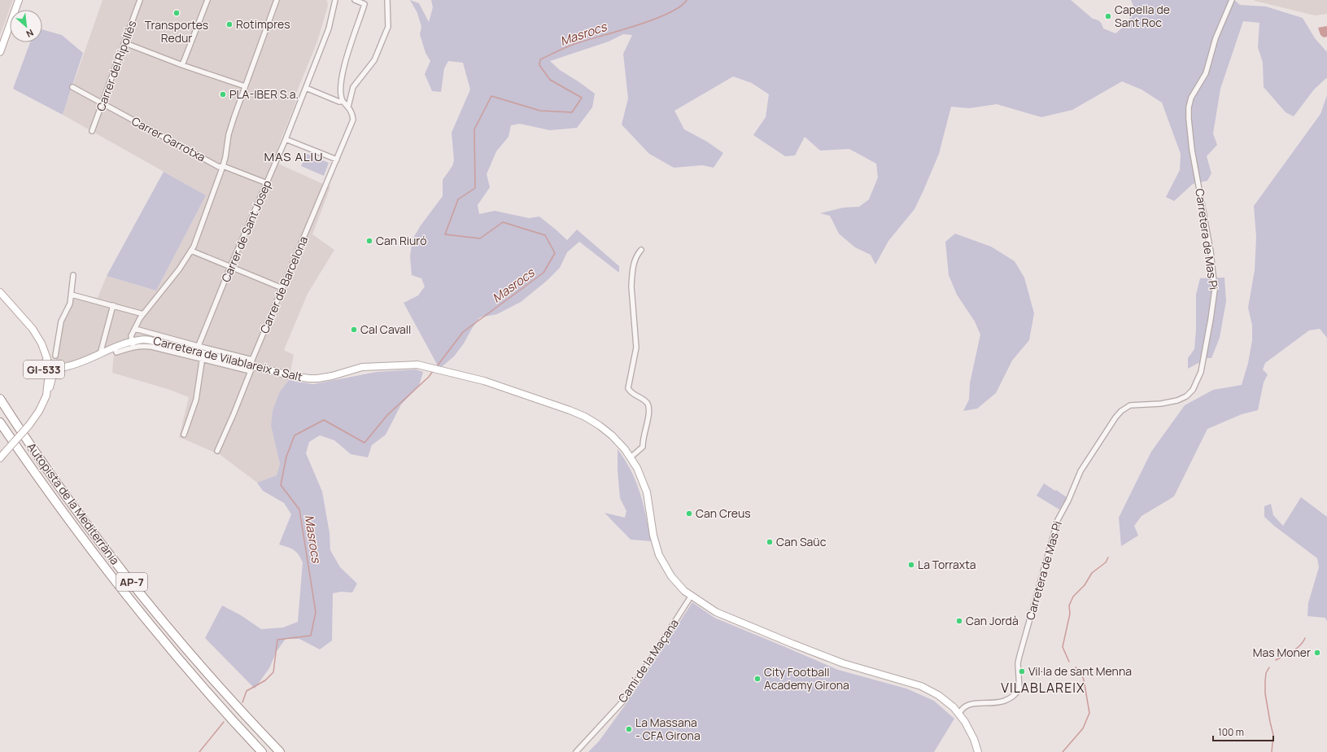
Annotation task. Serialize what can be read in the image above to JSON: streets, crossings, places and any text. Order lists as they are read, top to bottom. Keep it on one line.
{"streets":{"highway":["Autopista de la Mediterrània","AP-7"],"street":["Carrer del Ripollès","Carrer Garrotxa","Carrer de Sant Josep","Carretera de Mas Pi","Carrer de Barcelona","Carretera de Vilablareix a Salt","GI-533","Camí de la Maçana"]},"crossings":[["Carrer del Ripollès","Carrer Garrotxa"],["Carrer Garrotxa","Carrer de Sant Josep"],["Carrer de Sant Josep","Carretera de Vilablareix a Salt"],["Carretera de Mas Pi","Carretera de Vilablareix a Salt"],["Carrer de Barcelona","Carretera de Vilablareix a Salt"],["Carretera de Vilablareix a Salt","Camí de la Maçana"]],"districts":["MAS ALIU","VILABLAREIX"],"water":["Masrocs"],"places":["Transportes Redur","Capella de Sant Roc","Rotimpres","PLA-IBER S.a.","Can Riuró","Cal Cavall","Can Creus","Can Saüc","La Torraxta","Can Jordà","Mas Moner","Vil·la de sant Menna","City Football Academy Girona","La Massana - CFA Girona"],"scale_bar":"100 m","north":"bottom right"}
